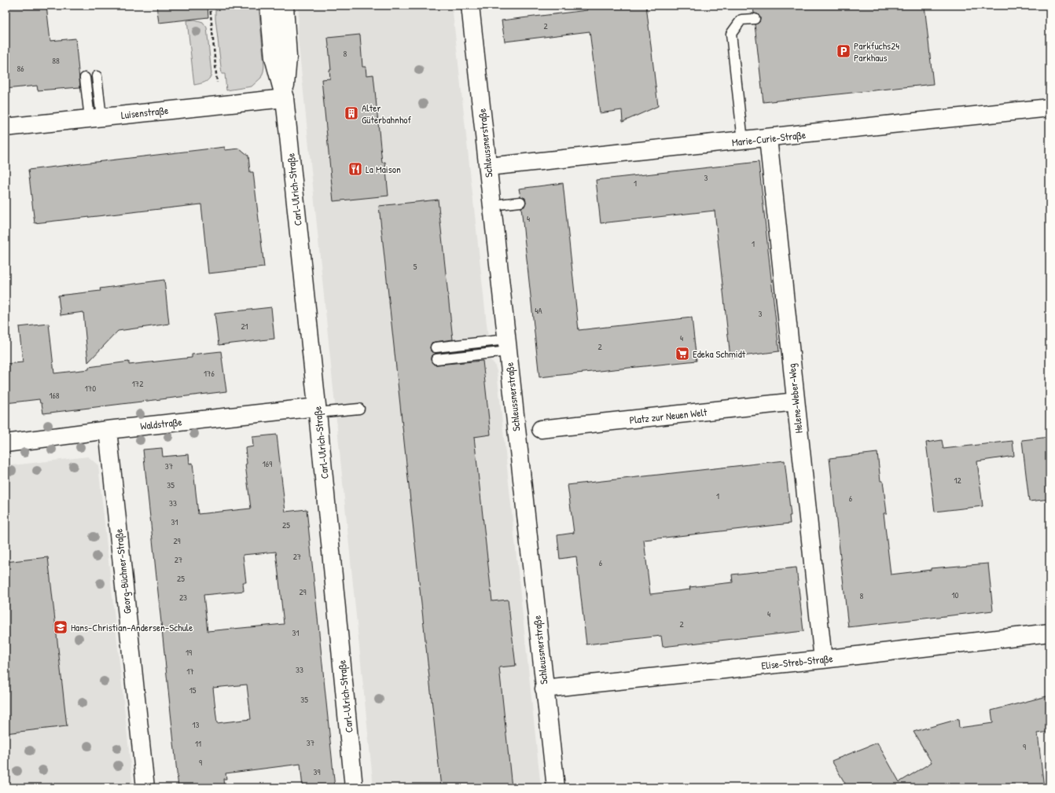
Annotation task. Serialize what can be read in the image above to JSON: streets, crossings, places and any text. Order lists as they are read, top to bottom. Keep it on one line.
{"streets":{"street":["Luisenstraße","Marie-Curie-Straße","Schleussnerstraße","Carl-Ulrich-Straße","Helene-Weber-Weg","Platz zur Neuen Welt","Waldstraße","Georg-Büchner-Straße","Elise-Streb-Straße"]},"crossings":[["Luisenstraße","Carl-Ulrich-Straße"],["Marie-Curie-Straße","Schleussnerstraße"],["Marie-Curie-Straße","Helene-Weber-Weg"],["Schleussnerstraße","Elise-Streb-Straße"],["Carl-Ulrich-Straße","Waldstraße"],["Helene-Weber-Weg","Platz zur Neuen Welt"],["Helene-Weber-Weg","Elise-Streb-Straße"],["Waldstraße","Georg-Büchner-Straße"]],"places":{"parking":["Parkfuchs24 Parkhaus"],"building":["Alter Güterbahnhof"],"restaurant":["La Maison"],"supermarket":["Edeka Schmidt"],"school or university":["Hans-Christian-Andersen-Schule"]},"house_numbers":["2","8","88","86","3","1","4","1","5","4A","3","21","4","2","176","172","170","168","169","37","12","35","1","6","33","31","25","29","27","27","6","25","29","10","8","23","4","2","31","19","33","17","15","35","13","37","11","9","9","39"]}
